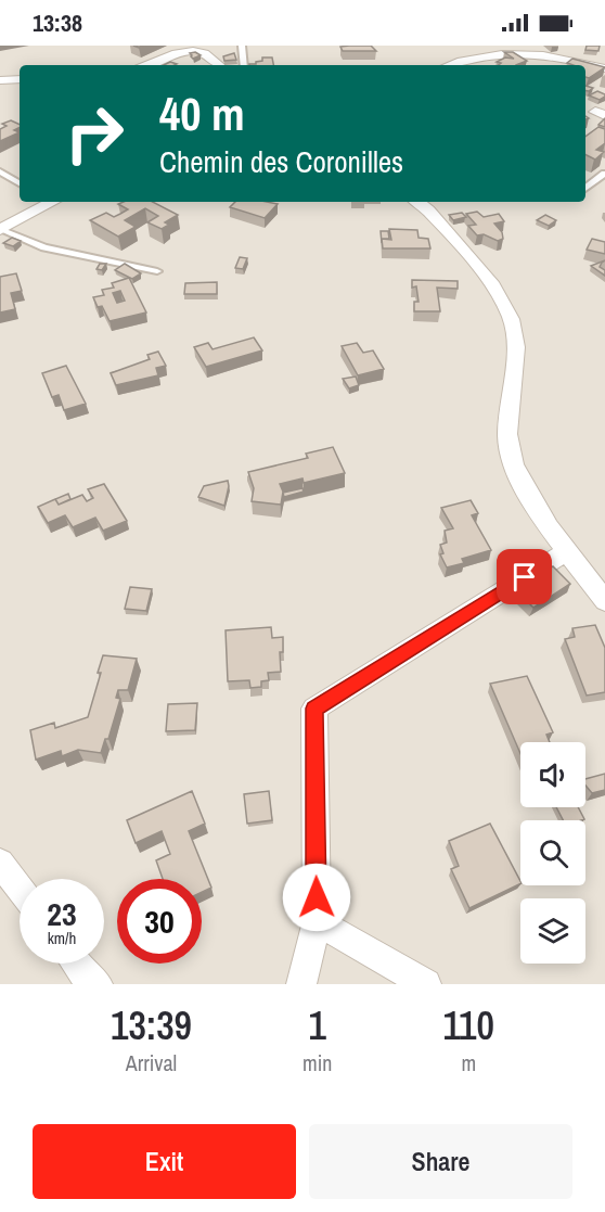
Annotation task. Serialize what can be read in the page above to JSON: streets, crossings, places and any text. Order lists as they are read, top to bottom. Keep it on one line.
{"page":{"status":"13:38","turn":["40 m","Chemin des Coronilles"],"speed":"23 km/h","limit":"30","eta":["13:39","Arrival","1","min","110","m"],"buttons":["Exit","Share"]}}
